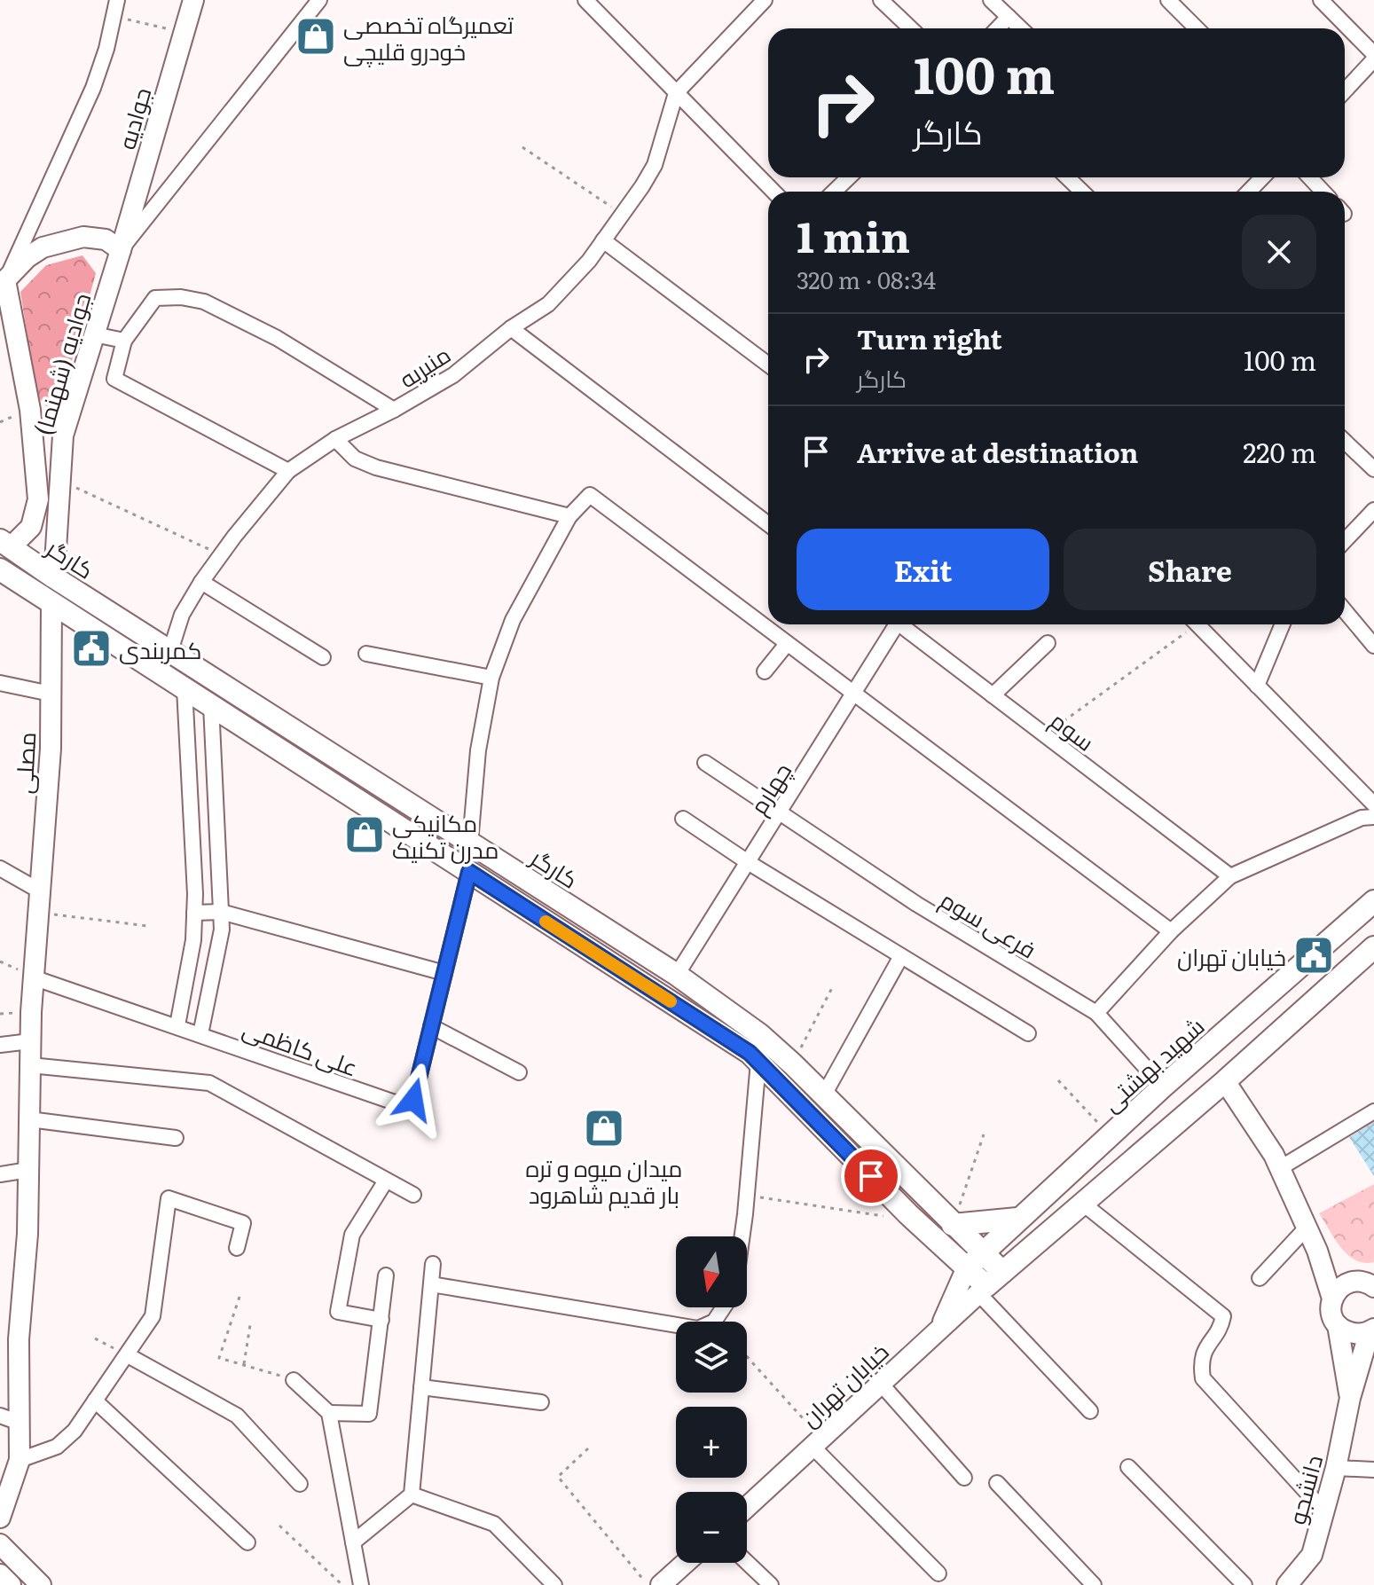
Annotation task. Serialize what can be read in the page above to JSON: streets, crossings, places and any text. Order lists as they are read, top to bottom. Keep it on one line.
{"streets":{"main road":["کارگر","شهید بهشتی"],"street":["جوادیه","جوادیه (شهنما)","منیریه","سوم","مصلی","چهارم","فرعی سوم","علی کاظمی","خیابان تهران","دانشجو"]},"crossings":[["جوادیه","جوادیه (شهنما)"],["جوادیه (شهنما)","کارگر"],["منیریه","کارگر"],["کارگر","مصلی"],["کارگر","چهارم"],["کارگر","علی کاظمی"],["کارگر","شهید بهشتی"],["کارگر","خیابان تهران"],["مصلی","علی کاظمی"],["چهارم","فرعی سوم"],["فرعی سوم","شهید بهشتی"]],"places":{"shop":["تعمیرگاه تخصصی خودرو قلیچی","مکانیکی مدرن تکنیک","میدان میوه و تره بار قدیم شاهرود"],"public building":["کمربندی","خیابان تهران"]},"north":"bottom","page":{"turn":["100 m","کارگر"],"heading":["1 min","320 m · 08:34"],"list":[{"name":"Turn right","note":"کارگر","value":"100 m"},{"name":"Arrive at destination","value":"220 m"}],"buttons":["Exit","Share"],"map_buttons":["+","−"]}}
